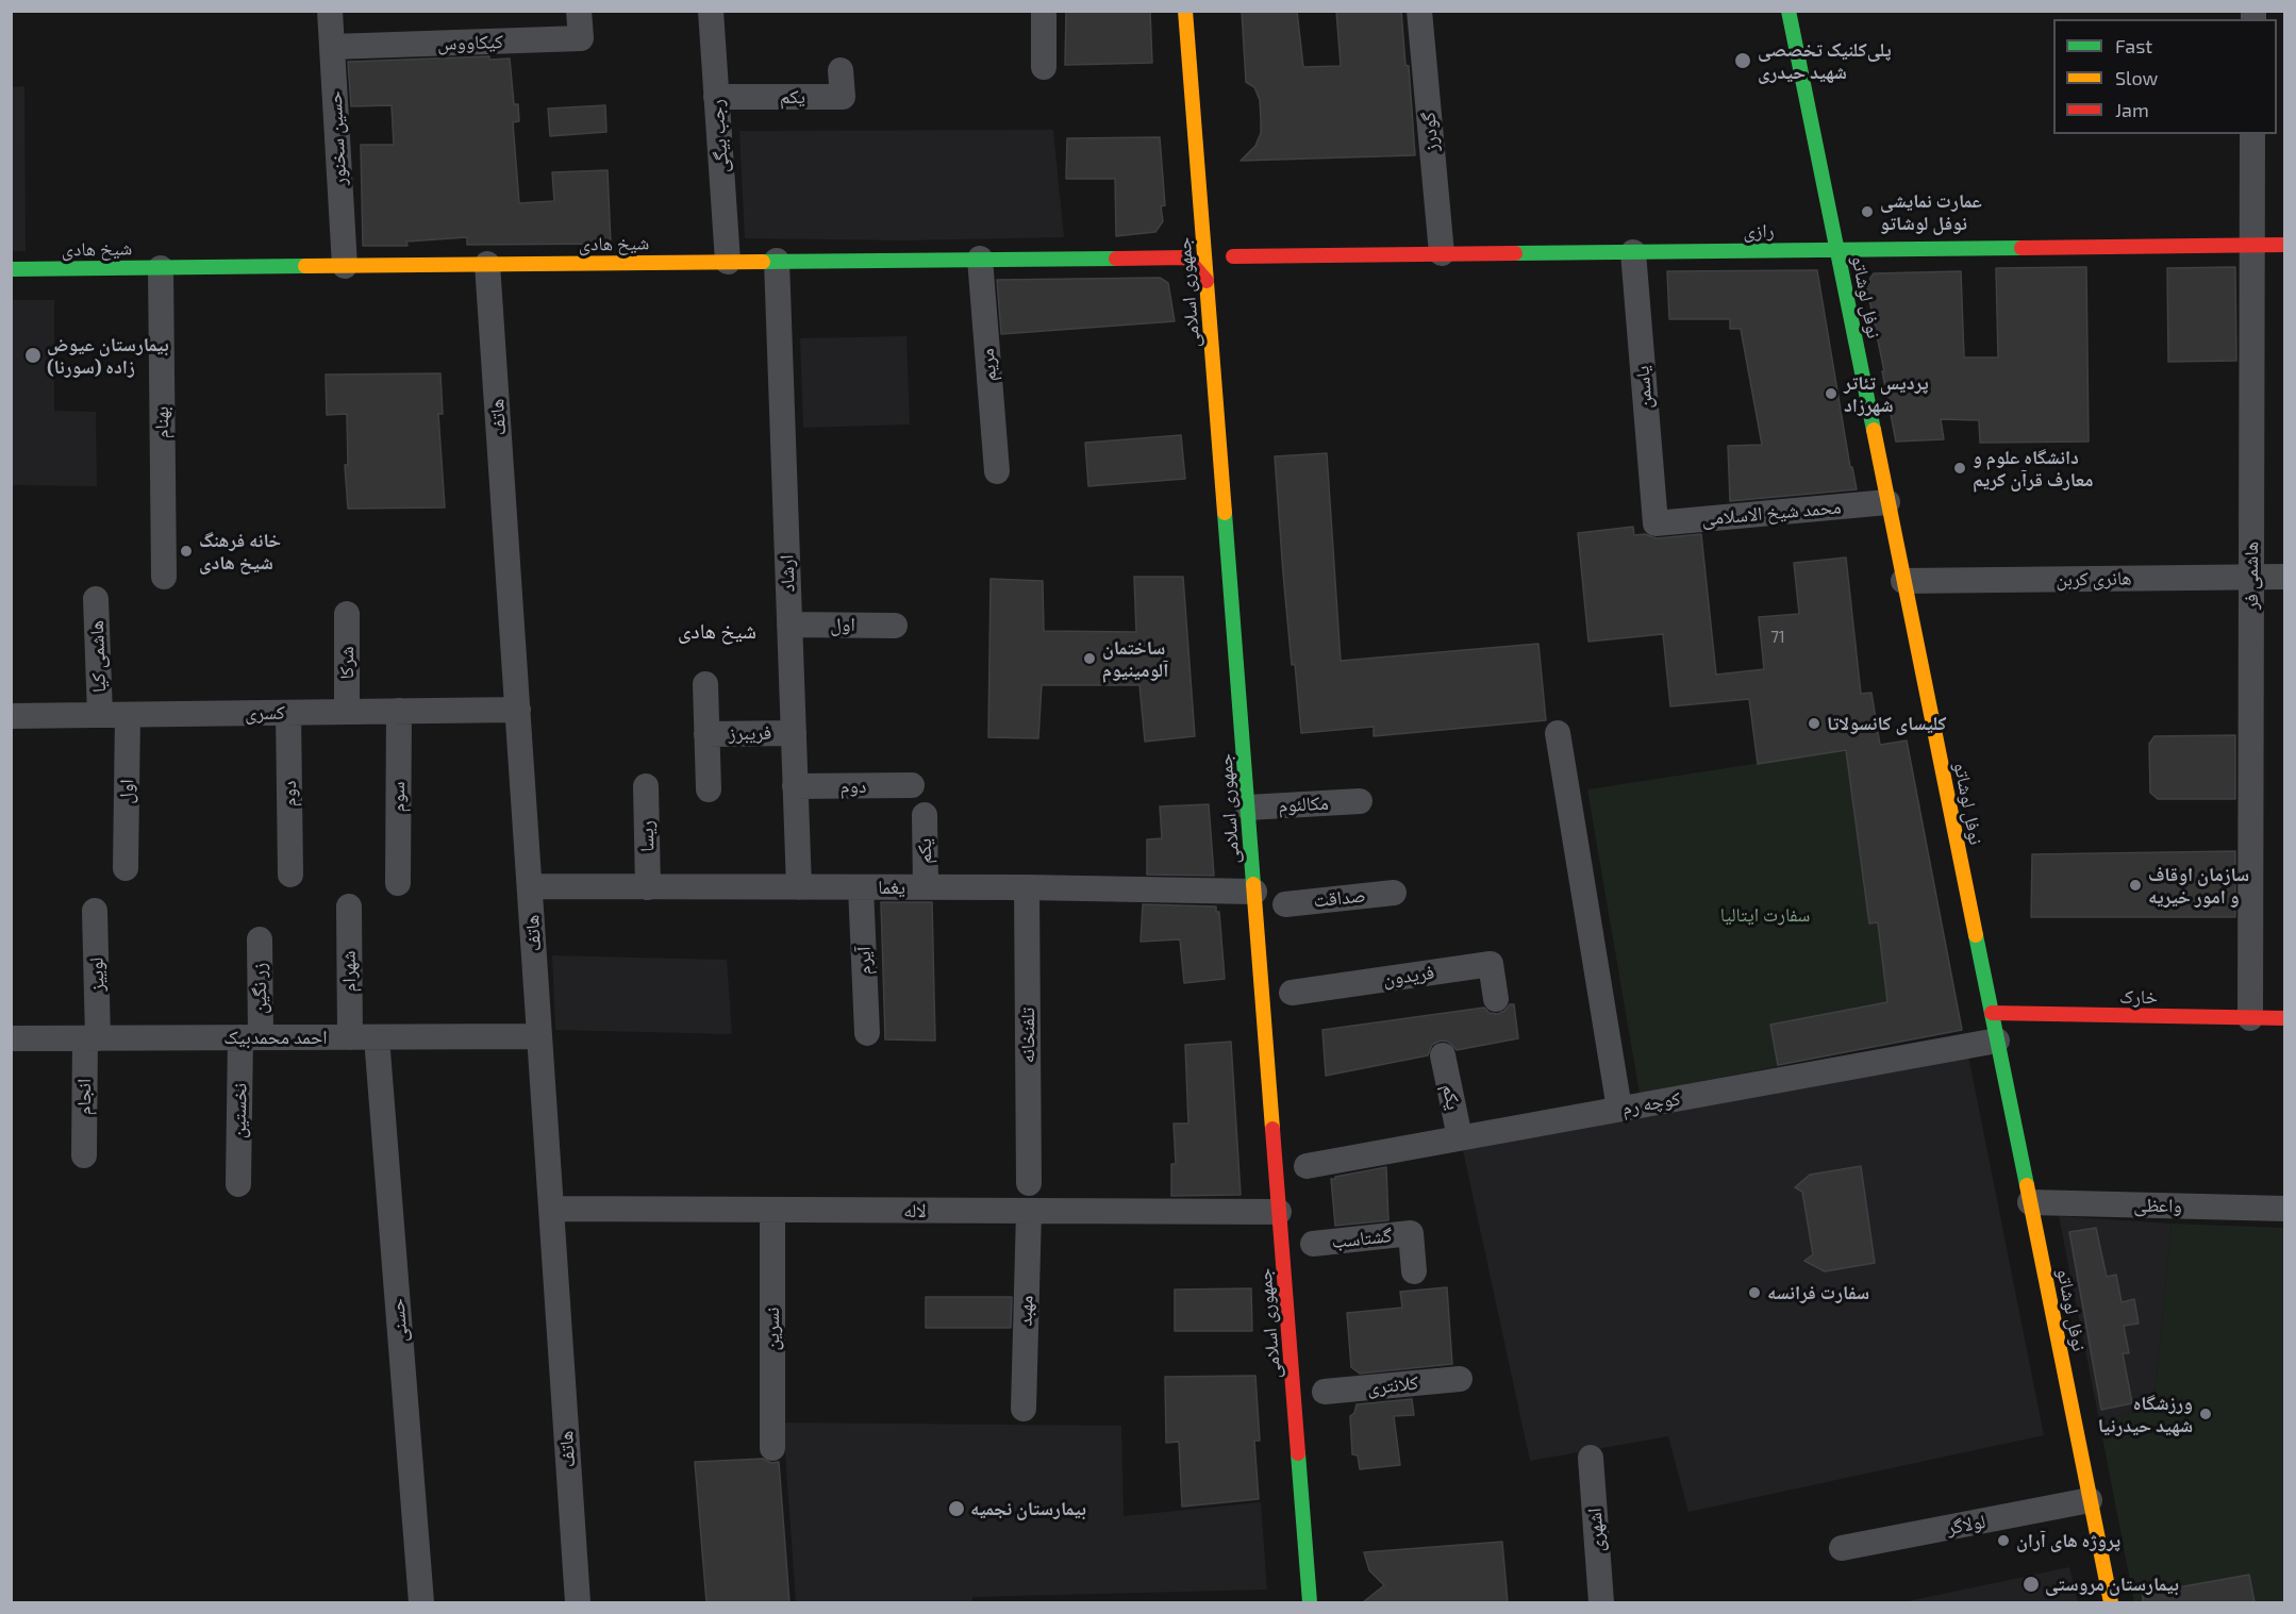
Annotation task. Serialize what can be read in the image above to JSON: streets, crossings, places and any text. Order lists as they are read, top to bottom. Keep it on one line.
{"streets":{"main road":["رازی","شیخ هادی","جمهوری اسلامی","نوفل لوشاتو","خارک"],"street":["کیکاووس","یکم","گودرز","رجب بیگی","حسین سخنور","مریم","یاسمن","هاتف","بهنام","محمد شیخ الاسلامی","ارشاد","هاشمی فر","هانری کربن","اول","هاشمی کیا","شرکا","کسری","فریبرز","دوم","سوم","مکالئوم","ریسا","یغما","صداقت","آیرم","شهرام","لوییز","فریدون","زر نگین","تلفنخانه","احمد محمدبیک","انجام","کوچه رم","نخستین","واعظی","لاله","گشتاسب","مهبد","حسنی","نسرین","کلانتری","لولاگر","اشهری"]},"crossings":[["کیکاووس","حسین سخنور"],["یکم","رجب بیگی"],["یکم","یغما"],["یکم","کوچه رم"],["گودرز","رازی"],["رجب بیگی","شیخ هادی"],["حسین سخنور","شیخ هادی"],["رازی","جمهوری اسلامی"],["رازی","نوفل لوشاتو"],["رازی","یاسمن"],["رازی","هاشمی فر"],["شیخ هادی","جمهوری اسلامی"],["شیخ هادی","مریم"],["شیخ هادی","هاتف"],["شیخ هادی","بهنام"],["شیخ هادی","ارشاد"],["جمهوری اسلامی","مکالئوم"],["جمهوری اسلامی","یغما"],["جمهوری اسلامی","صداقت"],["جمهوری اسلامی","کوچه رم"],["جمهوری اسلامی","لاله"],["جمهوری اسلامی","گشتاسب"],["جمهوری اسلامی","کلانتری"],["نوفل لوشاتو","محمد شیخ الاسلامی"],["نوفل لوشاتو","هانری کربن"],["نوفل لوشاتو","خارک"],["نوفل لوشاتو","کوچه رم"],["نوفل لوشاتو","واعظی"],["نوفل لوشاتو","لولاگر"],["یاسمن","محمد شیخ الاسلامی"],["هاتف","کسری"],["هاتف","یغما"],["هاتف","احمد محمدبیک"],["هاتف","لاله"],["ارشاد","اول"],["ارشاد","فریبرز"],["ارشاد","دوم"],["ارشاد","یغما"],["هاشمی فر","هانری کربن"],["هاشمی فر","خارک"],["اول","کسری"],["هاشمی کیا","کسری"],["شرکا","کسری"],["کسری","دوم"],["کسری","سوم"],["ریسا","یغما"],["یغما","صداقت"],["یغما","آیرم"],["یغما","تلفنخانه"],["شهرام","احمد محمدبیک"],["لوییز","احمد محمدبیک"],["لوییز","انجام"],["زر نگین","احمد محمدبیک"],["زر نگین","نخستین"],["احمد محمدبیک","انجام"],["احمد محمدبیک","نخستین"],["احمد محمدبیک","حسنی"],["لاله","مهبد"],["لاله","نسرین"]],"districts":["شیخ هادی"],"parks":["سفارت ایتالیا"],"places":["پلی‌کلنیک تخصصی شهید حیدری","عمارت نمایشی نوفل لوشاتو","بیمارستان عیوض زاده (سورنا)","پردیس تئاتر شهرزاد","دانشگاه علوم و معارف قرآن کریم","خانه فرهنگ شیخ هادی","ساختمان آلومینیوم","کلیسای کانسولاتا","سازمان اوقاف و امور خيريه","سفارت فرانسه","ورزشگاه شهید حیدرنیا","بیمارستان نجمیه","پروژه های آران","بیمارستان مروستی"],"house_numbers":["71"],"legend":["Fast","Slow","Jam"]}
